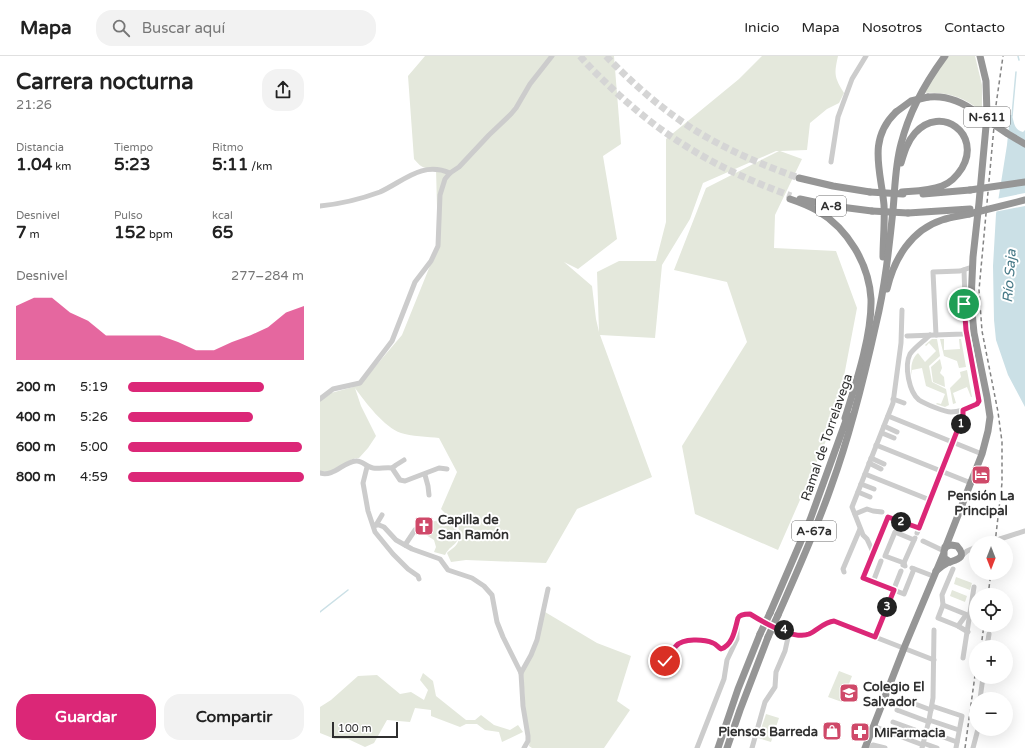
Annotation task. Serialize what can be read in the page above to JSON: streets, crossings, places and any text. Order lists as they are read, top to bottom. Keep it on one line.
{"streets":{"highway":["N-611","A-8","Ramal de Torrelavega","A-67a"]},"crossings":[["A-8","Ramal de Torrelavega"]],"water":["Río Saja"],"places":{"hotel":["Pensión La Principal"],"church":["Capilla de San Ramón"],"school or university":["Colegio El Salvador"],"shop":["Piensos Barreda"],"pharmacy":["MiFarmacia"]},"scale_bar":"100 m","north":"bottom","page":{"header":"Mapa","search":"Buscar aquí","nav":["Inicio","Mapa","Nosotros","Contacto"],"heading":["Carrera nocturna","21:26"],"stats":[["Distancia","1.04 km"],["Tiempo","5:23"],["Ritmo","5:11 /km"],["Desnivel","7 m"],["Pulso","152 bpm"],["kcal","65"]],"chart":["Desnivel","277–284 m"],"list":[{"name":"200 m","note":"5:19"},{"name":"400 m","note":"5:26"},{"name":"600 m","note":"5:00"},{"name":"800 m","note":"4:59"}],"pins":["1","2","3","4"],"map_buttons":["+","−"],"buttons":["Guardar","Compartir"],"scale":"100 m"}}
